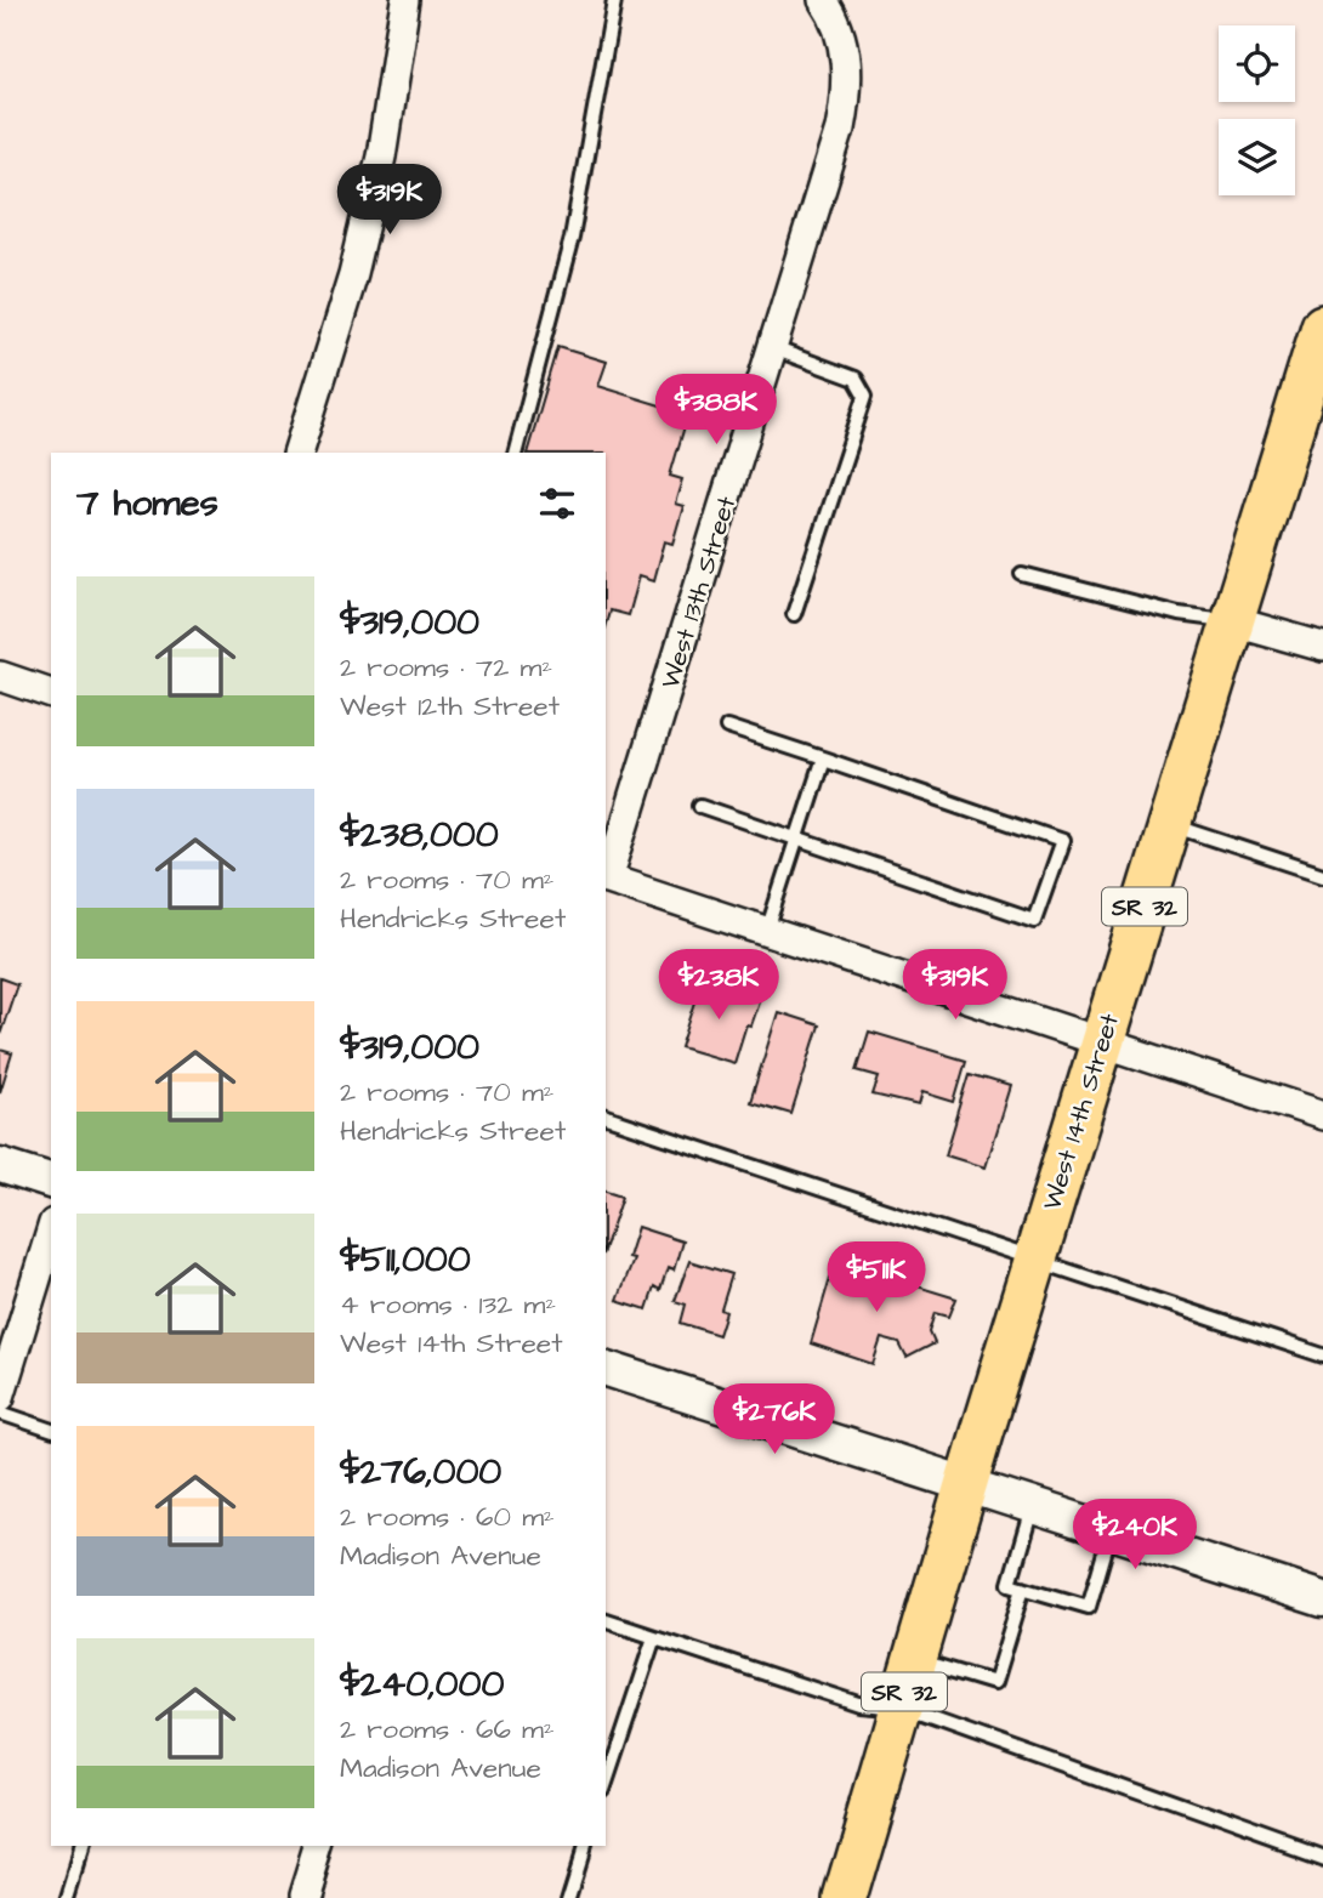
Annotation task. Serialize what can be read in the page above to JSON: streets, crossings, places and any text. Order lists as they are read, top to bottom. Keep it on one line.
{"streets":{"main road":["SR 32","West 14th Street"],"street":["West 13th Street"]},"page":{"price":["$319K","$388K","$238K","$319K","$511K","$276K","$240K"],"heading":"7 homes","list":[{"name":"$319,000","note":"2 rooms · 72 m² · West 12th Street"},{"name":"$238,000","note":"2 rooms · 70 m² · Hendricks Street"},{"name":"$319,000","note":"2 rooms · 70 m² · Hendricks Street"},{"name":"$511,000","note":"4 rooms · 132 m² · West 14th Street"},{"name":"$276,000","note":"2 rooms · 60 m² · Madison Avenue"},{"name":"$240,000","note":"2 rooms · 66 m² · Madison Avenue"}]}}
